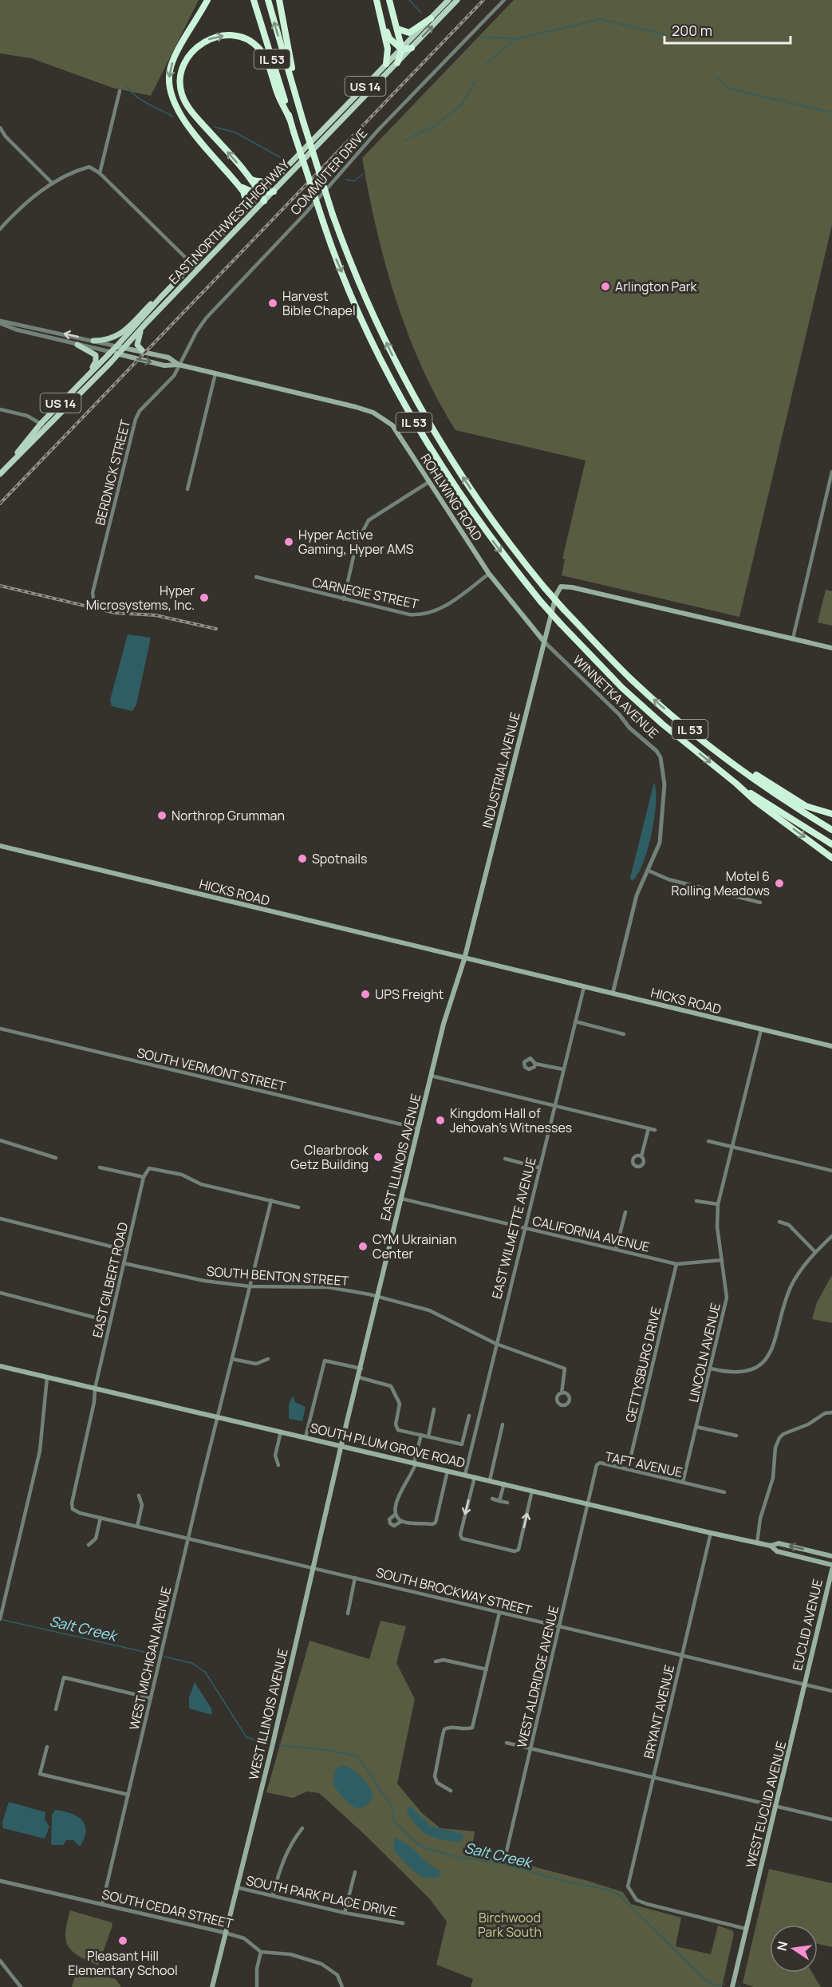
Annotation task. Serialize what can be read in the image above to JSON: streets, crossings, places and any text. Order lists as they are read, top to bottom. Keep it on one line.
{"streets":{"highway":["IL 53"],"main road":["US 14","EAST NORTHWEST HIGHWAY","ROHLWING ROAD","INDUSTRIAL AVENUE","HICKS ROAD","EAST ILLINOIS AVENUE","SOUTH PLUM GROVE ROAD","EUCLID AVENUE","WEST ILLINOIS AVENUE","WEST EUCLID AVENUE"],"street":["COMMUTER DRIVE","BERDNICK STREET","CARNEGIE STREET","WINNETKA AVENUE","SOUTH VERMONT STREET","EAST WILMETTE AVENUE","CALIFORNIA AVENUE","SOUTH BENTON STREET","EAST GILBERT ROAD","LINCOLN AVENUE","GETTYSBURG DRIVE","TAFT AVENUE","SOUTH BROCKWAY STREET","WEST MICHIGAN AVENUE","WEST ALDRIDGE AVENUE","BRYANT AVENUE","SOUTH PARK PLACE DRIVE","SOUTH CEDAR STREET"]},"crossings":[["COMMUTER DRIVE","BERDNICK STREET"],["COMMUTER DRIVE","ROHLWING ROAD"],["EAST NORTHWEST HIGHWAY","ROHLWING ROAD"],["BERDNICK STREET","ROHLWING ROAD"],["ROHLWING ROAD","CARNEGIE STREET"],["ROHLWING ROAD","WINNETKA AVENUE"],["ROHLWING ROAD","INDUSTRIAL AVENUE"],["WINNETKA AVENUE","INDUSTRIAL AVENUE"],["WINNETKA AVENUE","HICKS ROAD"],["INDUSTRIAL AVENUE","HICKS ROAD"],["INDUSTRIAL AVENUE","EAST ILLINOIS AVENUE"],["HICKS ROAD","EAST ILLINOIS AVENUE"],["HICKS ROAD","EAST WILMETTE AVENUE"],["HICKS ROAD","LINCOLN AVENUE"],["SOUTH VERMONT STREET","EAST ILLINOIS AVENUE"],["EAST ILLINOIS AVENUE","CALIFORNIA AVENUE"],["EAST ILLINOIS AVENUE","SOUTH BENTON STREET"],["EAST ILLINOIS AVENUE","SOUTH PLUM GROVE ROAD"],["EAST ILLINOIS AVENUE","WEST ILLINOIS AVENUE"],["EAST WILMETTE AVENUE","CALIFORNIA AVENUE"],["EAST WILMETTE AVENUE","SOUTH BENTON STREET"],["EAST WILMETTE AVENUE","SOUTH PLUM GROVE ROAD"],["CALIFORNIA AVENUE","LINCOLN AVENUE"],["CALIFORNIA AVENUE","GETTYSBURG DRIVE"],["SOUTH BENTON STREET","EAST GILBERT ROAD"],["SOUTH BENTON STREET","WEST MICHIGAN AVENUE"],["EAST GILBERT ROAD","SOUTH PLUM GROVE ROAD"],["EAST GILBERT ROAD","SOUTH BROCKWAY STREET"],["LINCOLN AVENUE","TAFT AVENUE"],["GETTYSBURG DRIVE","TAFT AVENUE"],["SOUTH PLUM GROVE ROAD","TAFT AVENUE"],["SOUTH PLUM GROVE ROAD","WEST MICHIGAN AVENUE"],["SOUTH PLUM GROVE ROAD","WEST ALDRIDGE AVENUE"],["SOUTH PLUM GROVE ROAD","BRYANT AVENUE"],["SOUTH PLUM GROVE ROAD","WEST ILLINOIS AVENUE"],["TAFT AVENUE","WEST ALDRIDGE AVENUE"],["SOUTH BROCKWAY STREET","EUCLID AVENUE"],["SOUTH BROCKWAY STREET","WEST MICHIGAN AVENUE"],["SOUTH BROCKWAY STREET","WEST ALDRIDGE AVENUE"],["SOUTH BROCKWAY STREET","BRYANT AVENUE"],["SOUTH BROCKWAY STREET","WEST ILLINOIS AVENUE"],["SOUTH BROCKWAY STREET","WEST EUCLID AVENUE"],["EUCLID AVENUE","WEST EUCLID AVENUE"],["WEST MICHIGAN AVENUE","SOUTH CEDAR STREET"],["BRYANT AVENUE","WEST EUCLID AVENUE"],["WEST ILLINOIS AVENUE","SOUTH PARK PLACE DRIVE"],["WEST ILLINOIS AVENUE","SOUTH CEDAR STREET"]],"water":["Salt Creek"],"parks":["Birchwood Park South"],"places":["Arlington Park","Harvest Bible Chapel","Hyper Active Gaming, Hyper AMS","Hyper Microsystems, Inc.","Northrop Grumman","Spotnails","Motel 6 Rolling Meadows","UPS Freight","Kingdom Hall of Jehovah's Witnesses","Clearbrook Getz Building","CYM Ukrainian Center","Pleasant Hill Elementary School"],"scale_bar":"200 m","north":"left"}
